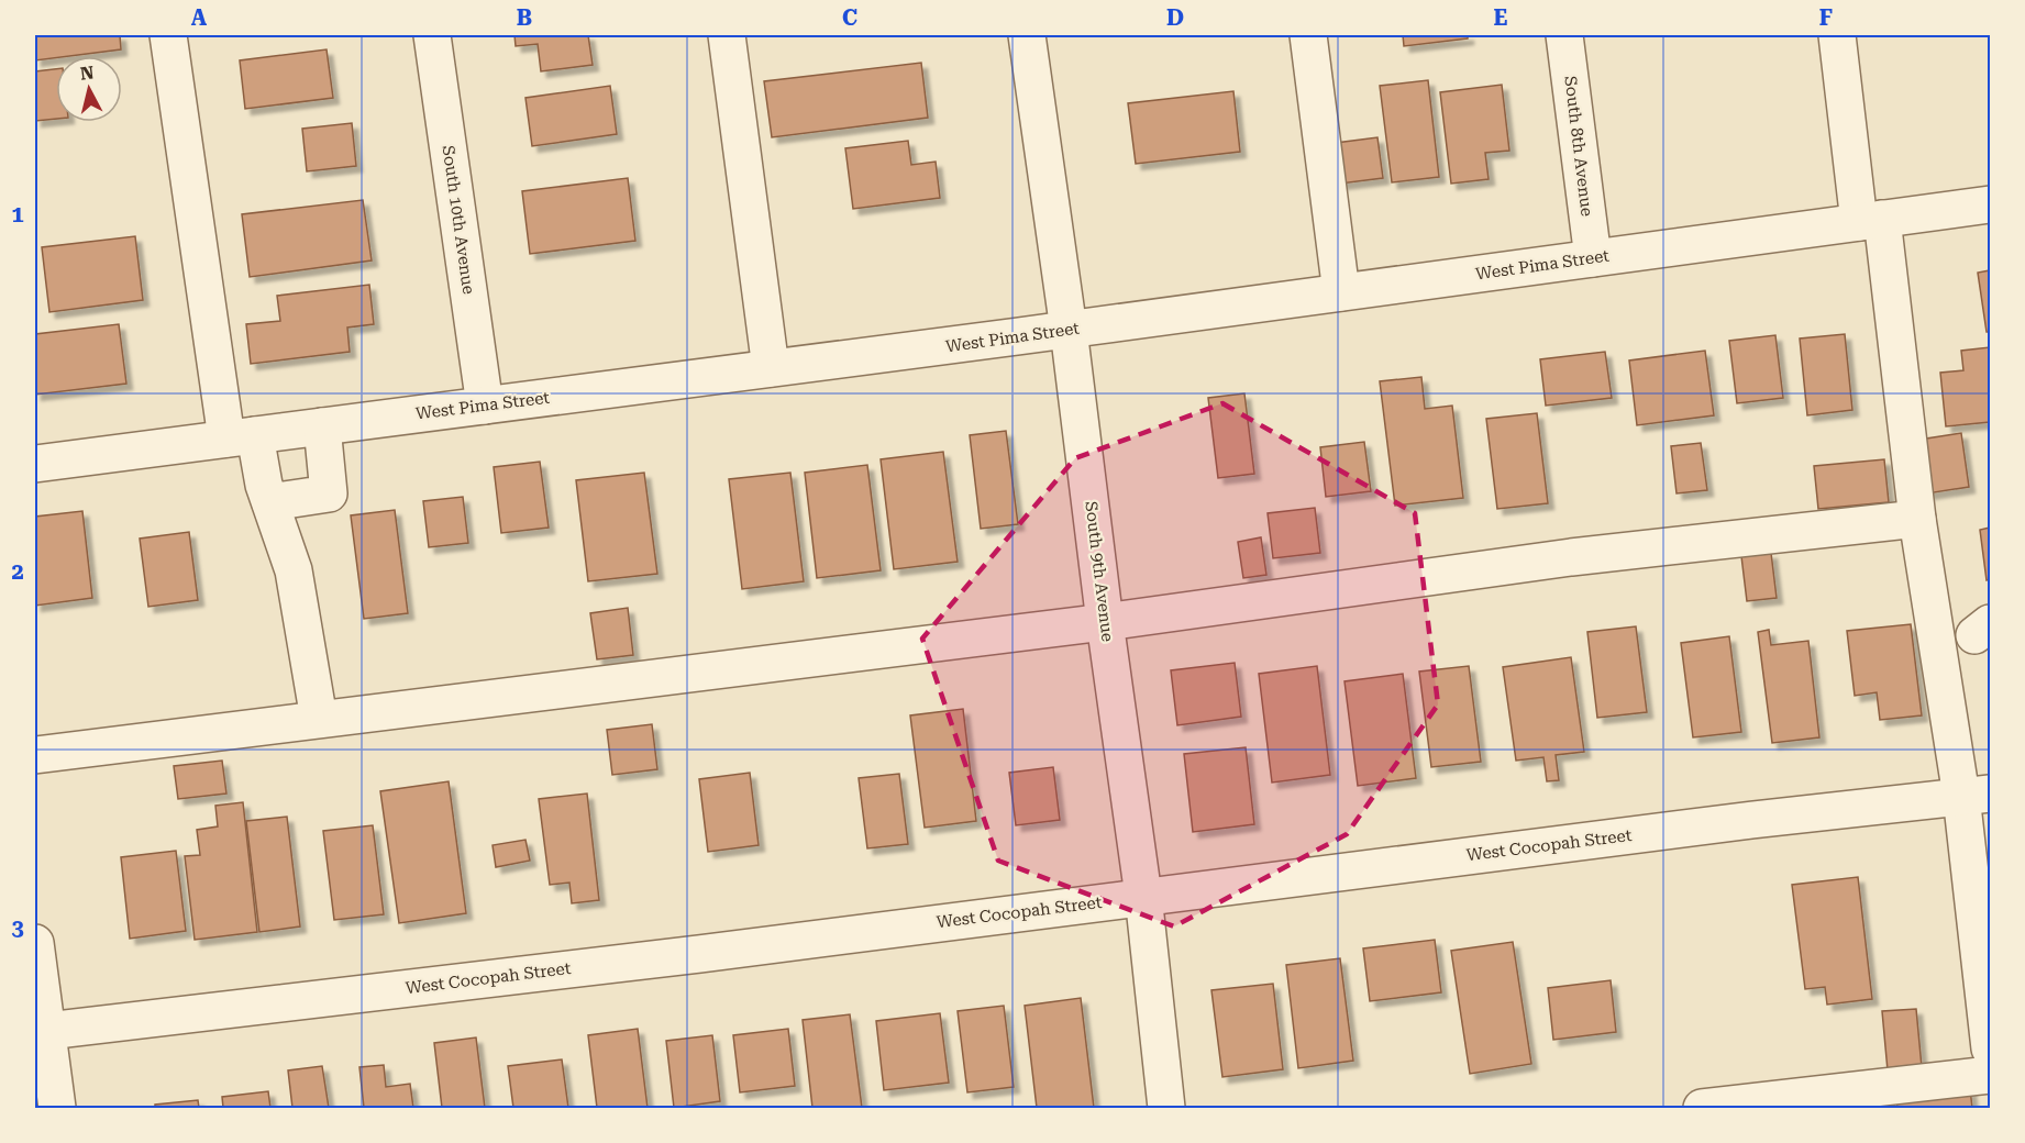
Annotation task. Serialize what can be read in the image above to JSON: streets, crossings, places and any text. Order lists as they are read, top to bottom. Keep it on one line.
{"streets":{"street":["South 8th Avenue","South 10th Avenue","West Pima Street","South 9th Avenue","West Cocopah Street"]},"crossings":[["South 8th Avenue","West Pima Street"],["South 10th Avenue","West Pima Street"],["West Pima Street","South 9th Avenue"],["South 9th Avenue","West Cocopah Street"]],"north":"top","grid":{"columns":["A","B","C","D","E","F"],"rows":["1","2","3"]}}
